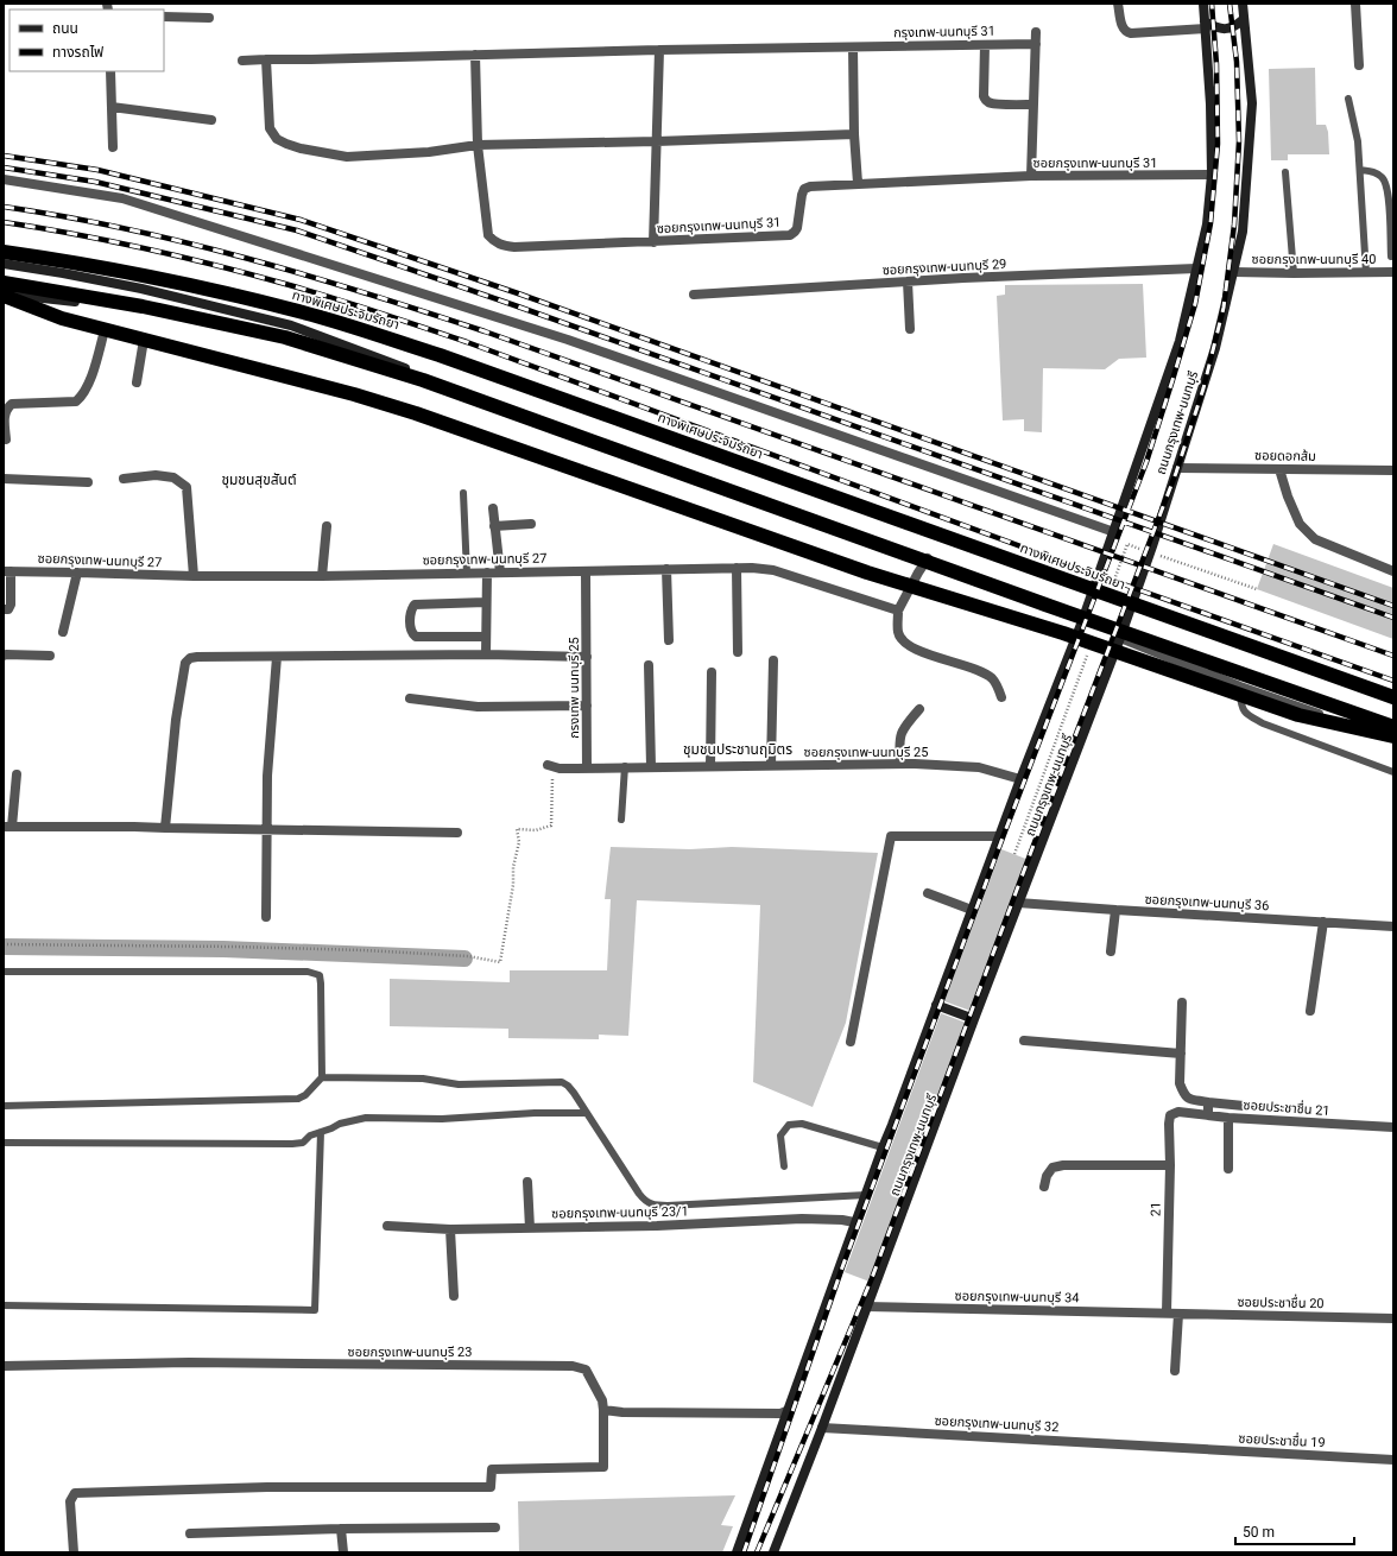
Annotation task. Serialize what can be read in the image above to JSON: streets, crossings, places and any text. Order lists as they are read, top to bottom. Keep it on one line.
{"streets":{"highway":["ทางพิเศษประจิมรัถยา"],"main road":["ถนนกรุงเทพ-นนทบุรี"],"street":["กรุงเทพ-นนทบุรี 31","ซอยกรุงเทพ-นนทบุรี 31","ซอยกรุงเทพ-นนทบุรี 40","ซอยกรุงเทพ-นนทบุรี 29","ซอยดอกส้ม","ซอยกรุงเทพ-นนทบุรี 27","กรงเทพ นนทบุรี 25","ซอยกรุงเทพ-นนทบุรี 25","ซอยกรุงเทพ-นนทบุรี 36","ซอยประชาชื่น 21","21","ซอยกรุงเทพ-นนทบุรี 23/1","ซอยกรุงเทพ-นนทบุรี 34","ซอยประชาชื่น 20","ซอยกรุงเทพ-นนทบุรี 23","ซอยกรุงเทพ-นนทบุรี 32","ซอยประชาชื่น 19"]},"crossings":[["กรุงเทพ-นนทบุรี 31","ซอยกรุงเทพ-นนทบุรี 31"],["ซอยกรุงเทพ-นนทบุรี 31","ถนนกรุงเทพ-นนทบุรี"],["ซอยกรุงเทพ-นนทบุรี 40","ถนนกรุงเทพ-นนทบุรี"],["ซอยกรุงเทพ-นนทบุรี 29","ถนนกรุงเทพ-นนทบุรี"],["ถนนกรุงเทพ-นนทบุรี","ซอยดอกส้ม"],["ถนนกรุงเทพ-นนทบุรี","ซอยกรุงเทพ-นนทบุรี 25"],["ถนนกรุงเทพ-นนทบุรี","ซอยกรุงเทพ-นนทบุรี 36"],["ถนนกรุงเทพ-นนทบุรี","ซอยกรุงเทพ-นนทบุรี 23/1"],["ถนนกรุงเทพ-นนทบุรี","ซอยกรุงเทพ-นนทบุรี 34"],["ถนนกรุงเทพ-นนทบุรี","ซอยกรุงเทพ-นนทบุรี 32"],["ซอยกรุงเทพ-นนทบุรี 27","กรงเทพ นนทบุรี 25"],["ซอยประชาชื่น 21","21"],["21","ซอยกรุงเทพ-นนทบุรี 34"],["21","ซอยประชาชื่น 20"],["ซอยกรุงเทพ-นนทบุรี 34","ซอยประชาชื่น 20"],["ซอยกรุงเทพ-นนทบุรี 32","ซอยประชาชื่น 19"]],"districts":["ชุมชนสุขสันต์","ชุมชนประชานฤมิตร"],"legend":["ถนน","ทางรถไฟ"],"scale_bar":"50 m"}
